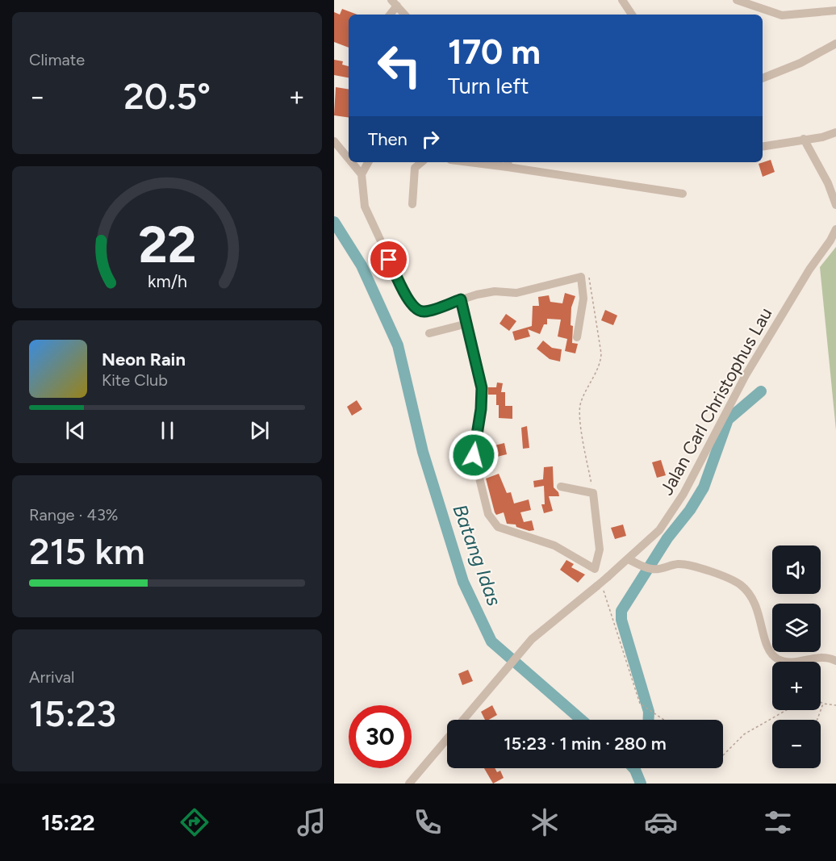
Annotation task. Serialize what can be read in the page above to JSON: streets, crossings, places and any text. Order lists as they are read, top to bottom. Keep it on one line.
{"streets":{"street":["Jalan Carl Christophus Lau"]},"water":["Batang Idas"],"page":{"tile":["Climate",["Range · 43%","215 km"],["Arrival","15:23"]],"turn":["170 m","Turn left"],"heat":["−","20.5°","+"],"then":"Then","song":["Neon Rain","Kite Club"],"map_buttons":["+","−"],"limit":"30","trip":"15:23 · 1 min · 280 m","tabs":"15:22","gauge":["22","km/h"]}}
